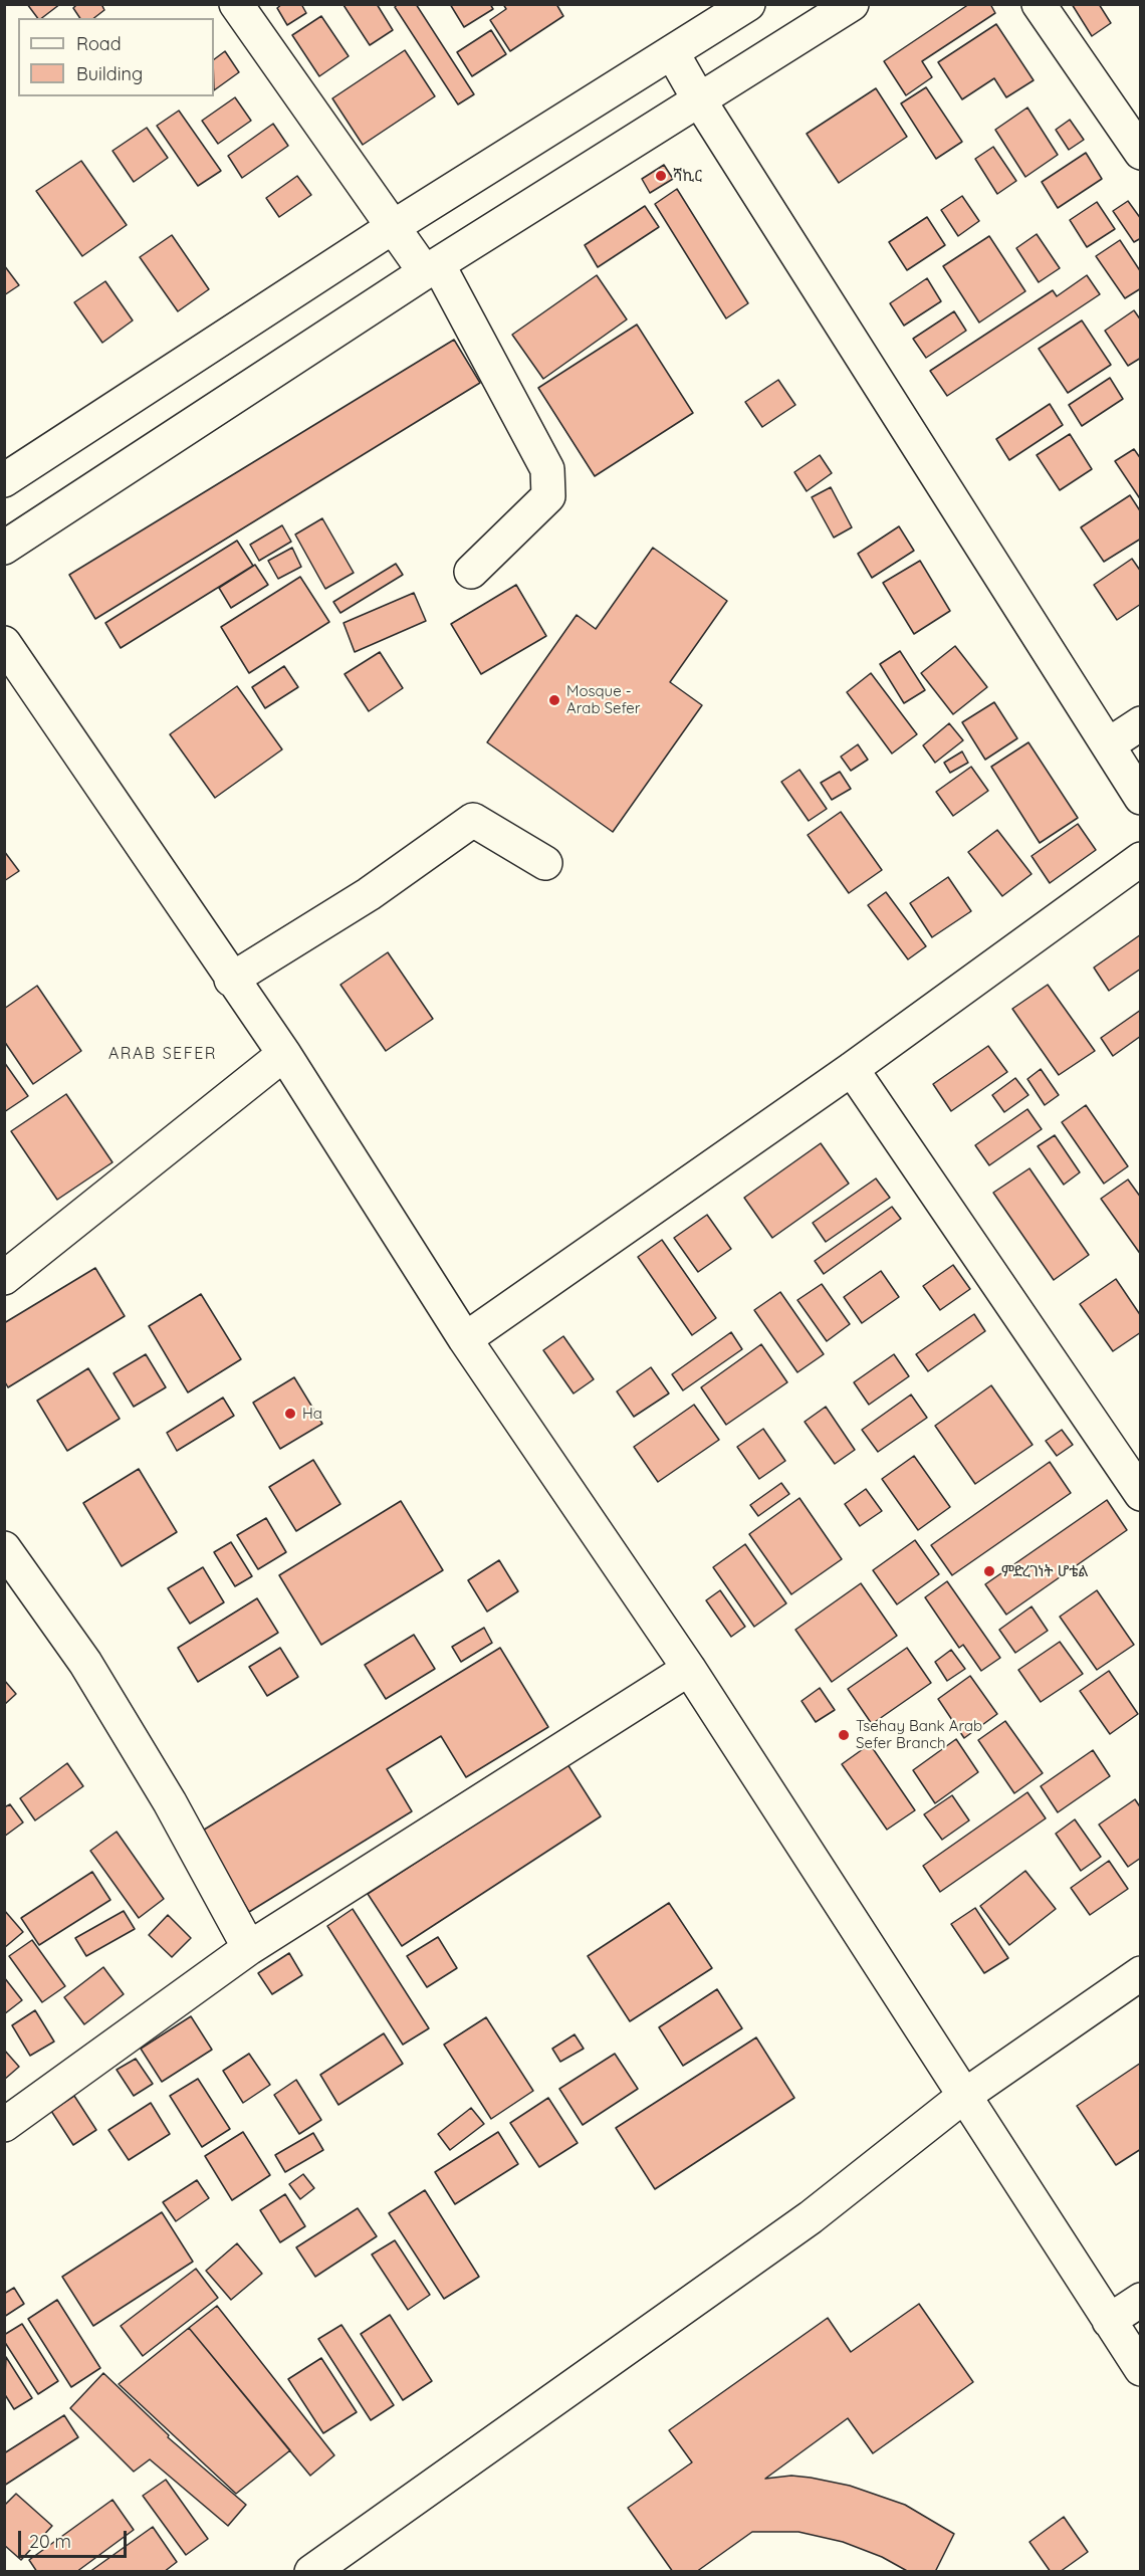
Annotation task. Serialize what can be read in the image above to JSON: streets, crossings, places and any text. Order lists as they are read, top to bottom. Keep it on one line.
{"districts":["ARAB SEFER"],"places":["ሻኪር","Mosque - Arab Sefer","Ha","ምድረገነት ሆቴል","Tsehay Bank Arab Sefer Branch"],"legend":["Road","Building"],"scale_bar":"20 m"}
